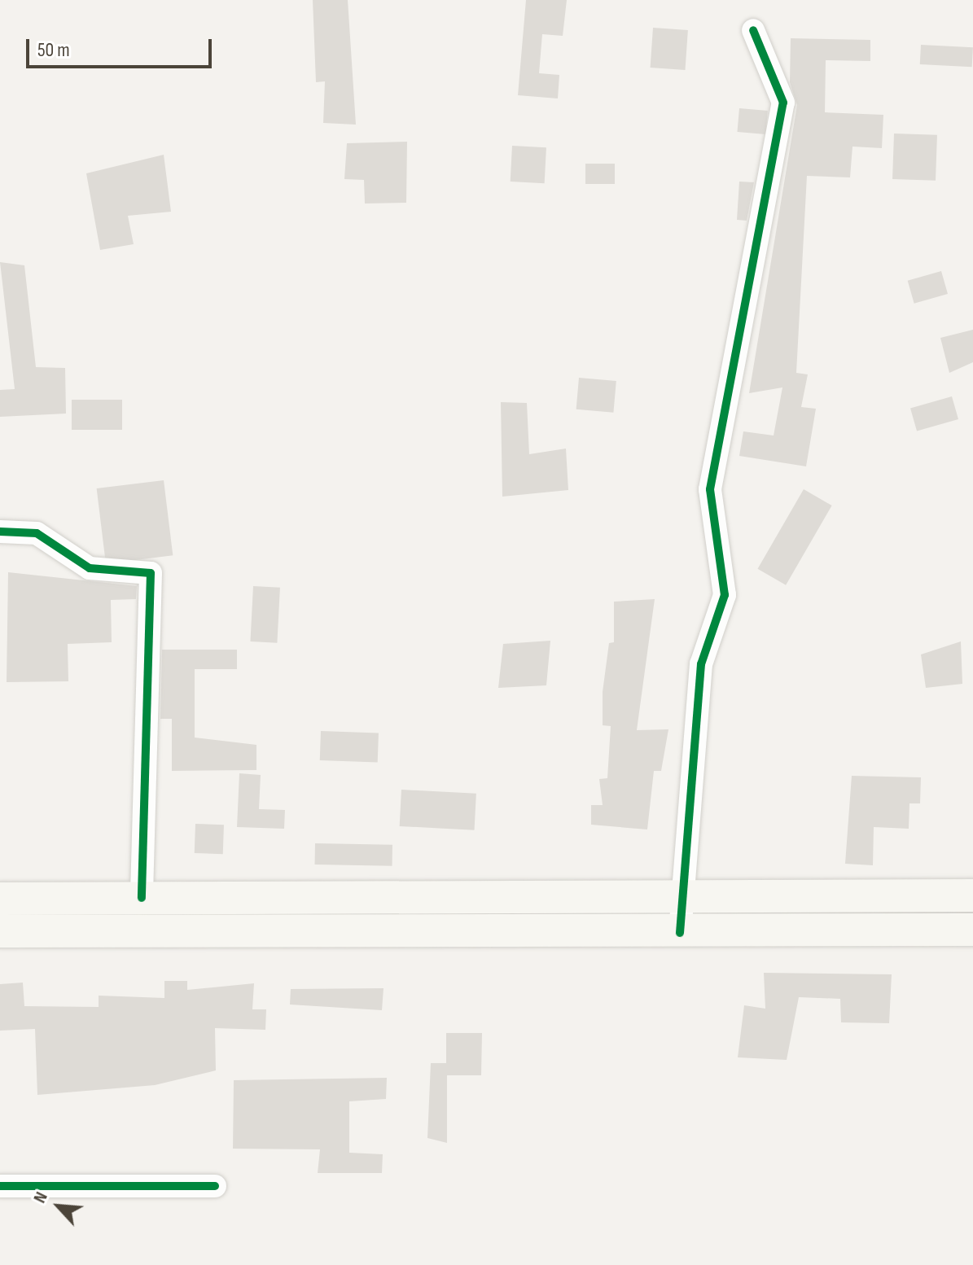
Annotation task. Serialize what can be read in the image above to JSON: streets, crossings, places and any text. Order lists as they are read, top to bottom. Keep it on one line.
{"scale_bar":"50 m","north":"top left"}
